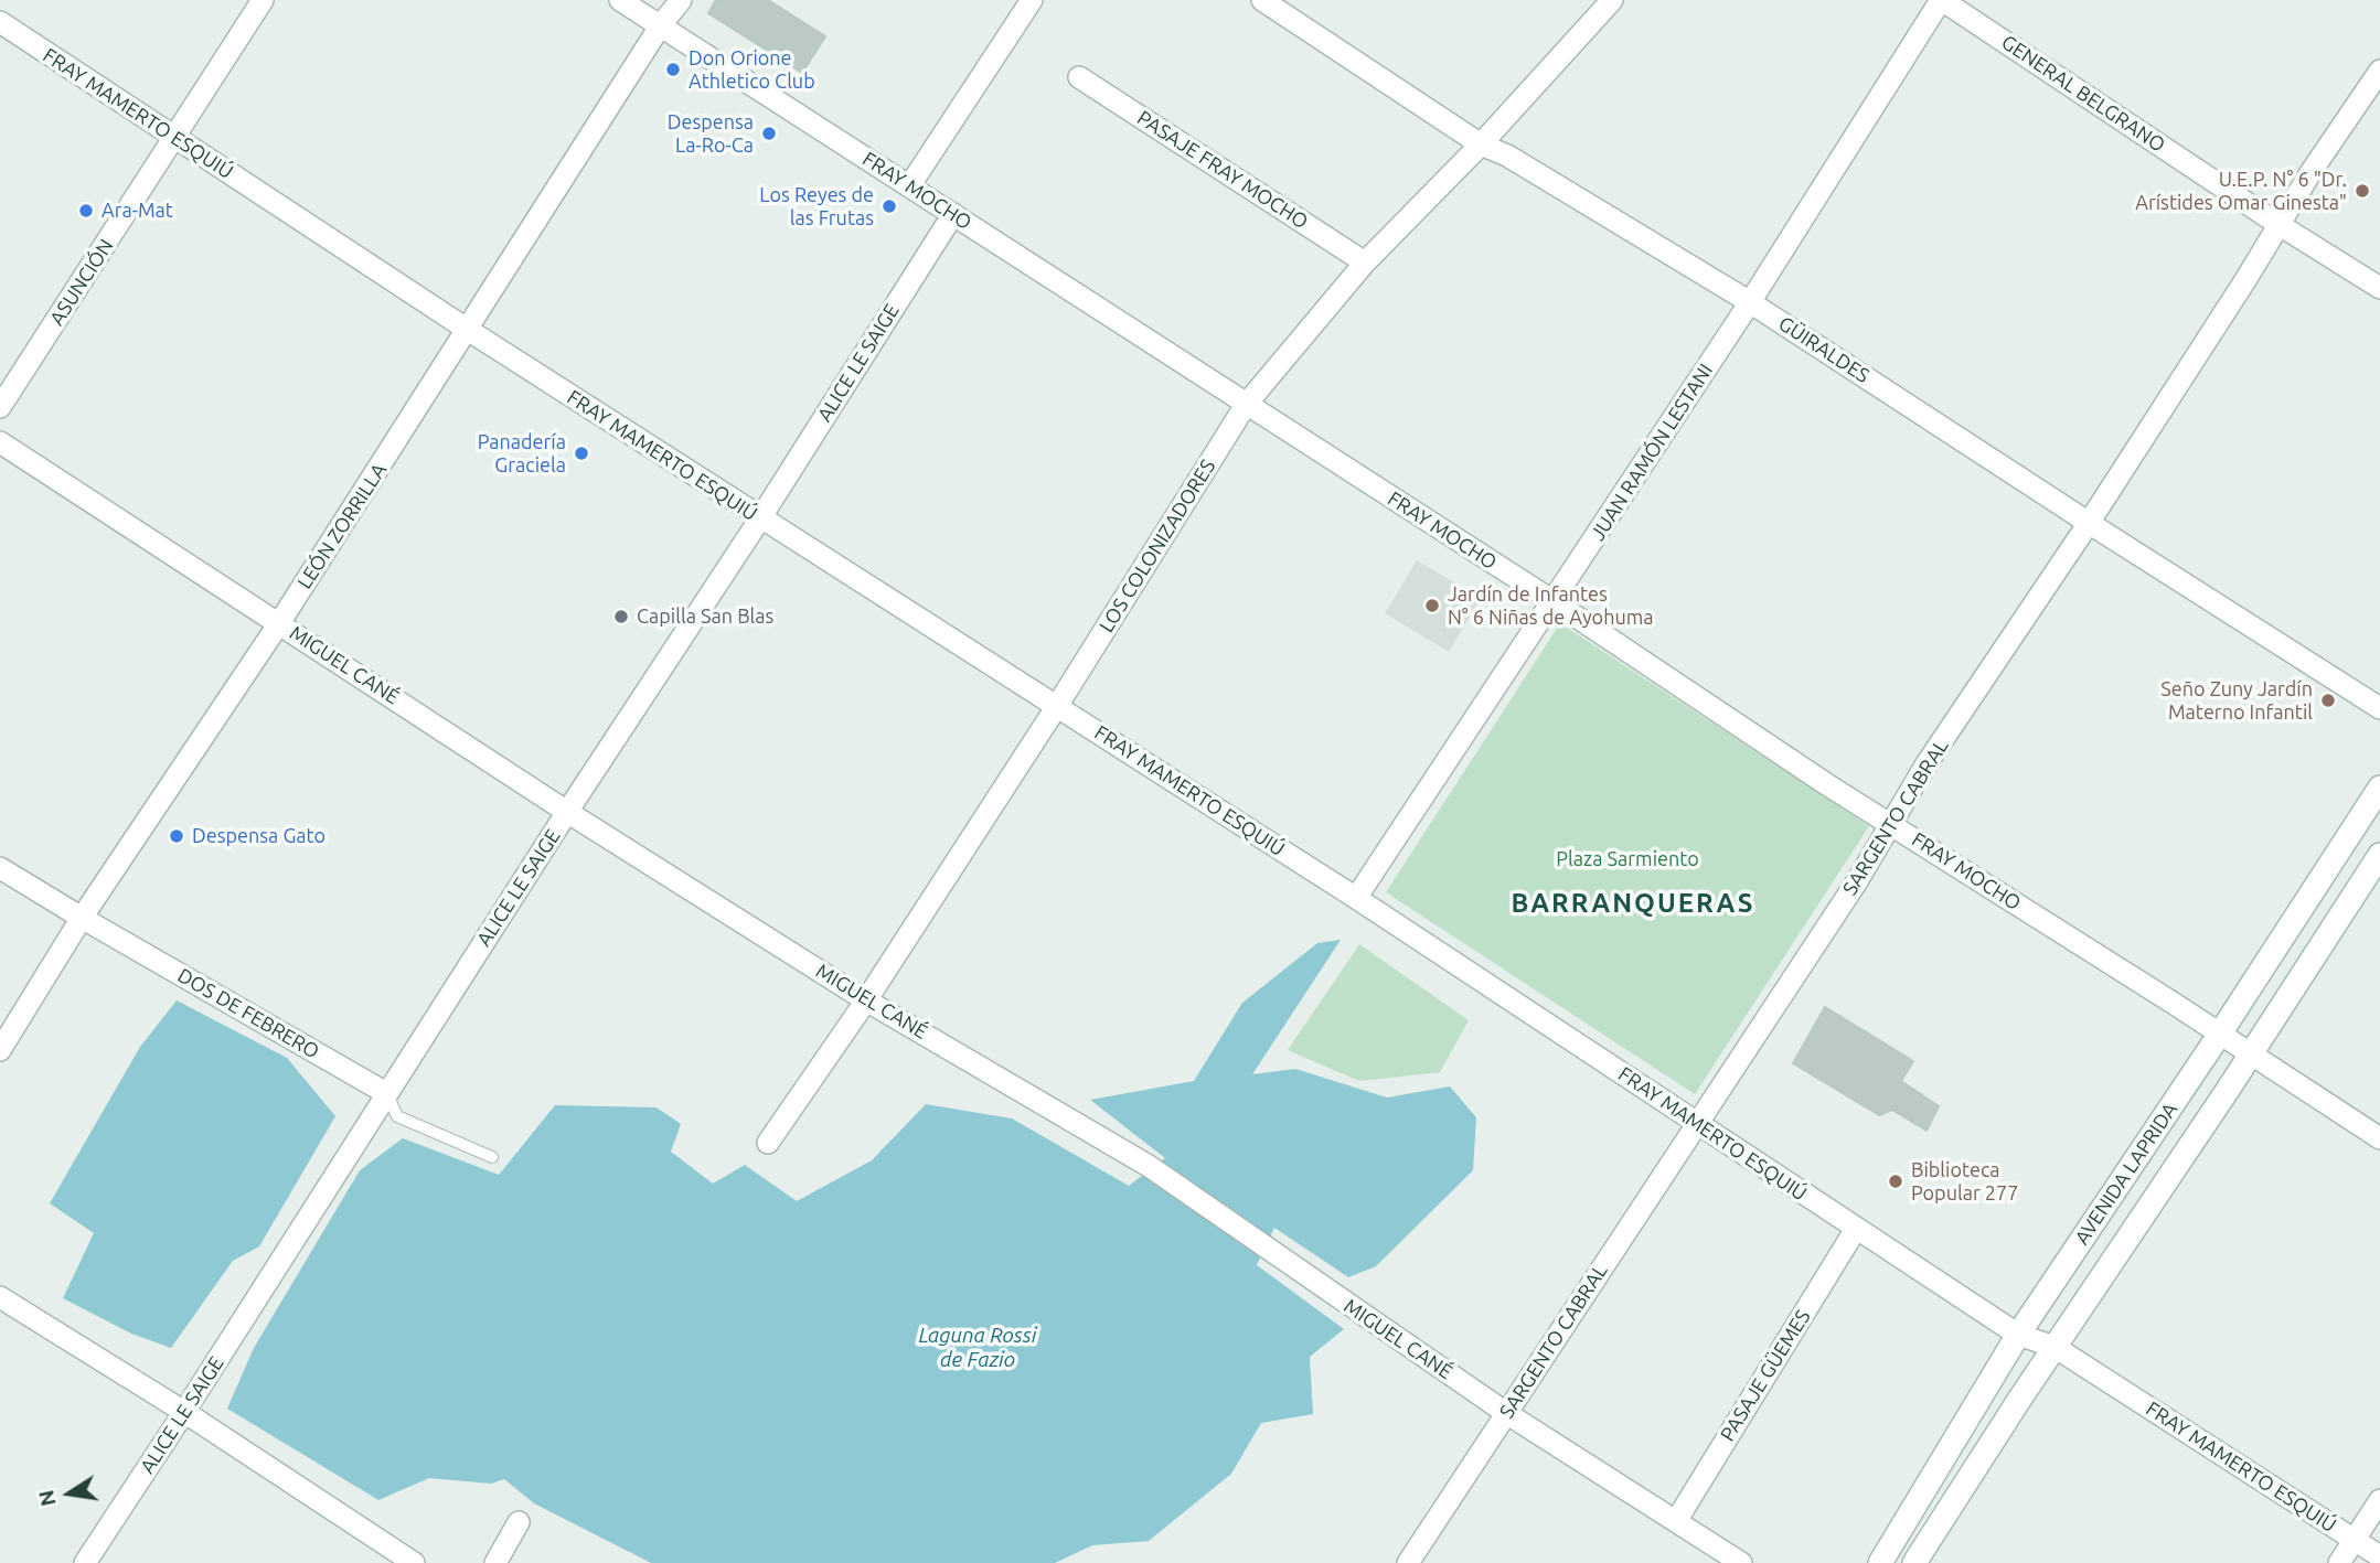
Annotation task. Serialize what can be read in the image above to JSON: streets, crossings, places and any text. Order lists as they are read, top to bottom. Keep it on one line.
{"streets":{"main road":["AVENIDA LAPRIDA"],"street":["GENERAL BELGRANO","FRAY MAMERTO ESQUIÚ","PASAJE FRAY MOCHO","FRAY MOCHO","ASUNCIÓN","GÜIRALDES","ALICE LE SAIGE","JUAN RAMÓN LESTANI","LEÓN ZORRILLA","LOS COLONIZADORES","MIGUEL CANÉ","SARGENTO CABRAL","DOS DE FEBRERO","PASAJE GÜEMES"]},"crossings":[["GENERAL BELGRANO","JUAN RAMÓN LESTANI"],["GENERAL BELGRANO","SARGENTO CABRAL"],["FRAY MAMERTO ESQUIÚ","ASUNCIÓN"],["FRAY MAMERTO ESQUIÚ","ALICE LE SAIGE"],["FRAY MAMERTO ESQUIÚ","JUAN RAMÓN LESTANI"],["FRAY MAMERTO ESQUIÚ","LEÓN ZORRILLA"],["FRAY MAMERTO ESQUIÚ","LOS COLONIZADORES"],["FRAY MAMERTO ESQUIÚ","SARGENTO CABRAL"],["FRAY MAMERTO ESQUIÚ","AVENIDA LAPRIDA"],["FRAY MAMERTO ESQUIÚ","PASAJE GÜEMES"],["PASAJE FRAY MOCHO","LOS COLONIZADORES"],["FRAY MOCHO","ALICE LE SAIGE"],["FRAY MOCHO","JUAN RAMÓN LESTANI"],["FRAY MOCHO","LEÓN ZORRILLA"],["FRAY MOCHO","LOS COLONIZADORES"],["FRAY MOCHO","SARGENTO CABRAL"],["FRAY MOCHO","AVENIDA LAPRIDA"],["GÜIRALDES","JUAN RAMÓN LESTANI"],["GÜIRALDES","LOS COLONIZADORES"],["GÜIRALDES","SARGENTO CABRAL"],["ALICE LE SAIGE","MIGUEL CANÉ"],["ALICE LE SAIGE","DOS DE FEBRERO"],["LEÓN ZORRILLA","MIGUEL CANÉ"],["LEÓN ZORRILLA","DOS DE FEBRERO"],["LOS COLONIZADORES","MIGUEL CANÉ"],["MIGUEL CANÉ","SARGENTO CABRAL"],["MIGUEL CANÉ","PASAJE GÜEMES"]],"districts":["BARRANQUERAS"],"water":["Laguna Rossi de Fazio"],"parks":["Plaza Sarmiento"],"places":["Don Orione Athletico Club","Despensa La-Ro-Ca","U.E.P. N° 6 \"Dr. Arístides Omar Ginesta\"","Los Reyes de las Frutas","Ara-Mat","Panadería Graciela","Jardín de Infantes N° 6 Niñas de Ayohuma","Capilla San Blas","Seño Zuny Jardín Materno Infantil","Despensa Gato","Biblioteca Popular 277"],"north":"left"}
